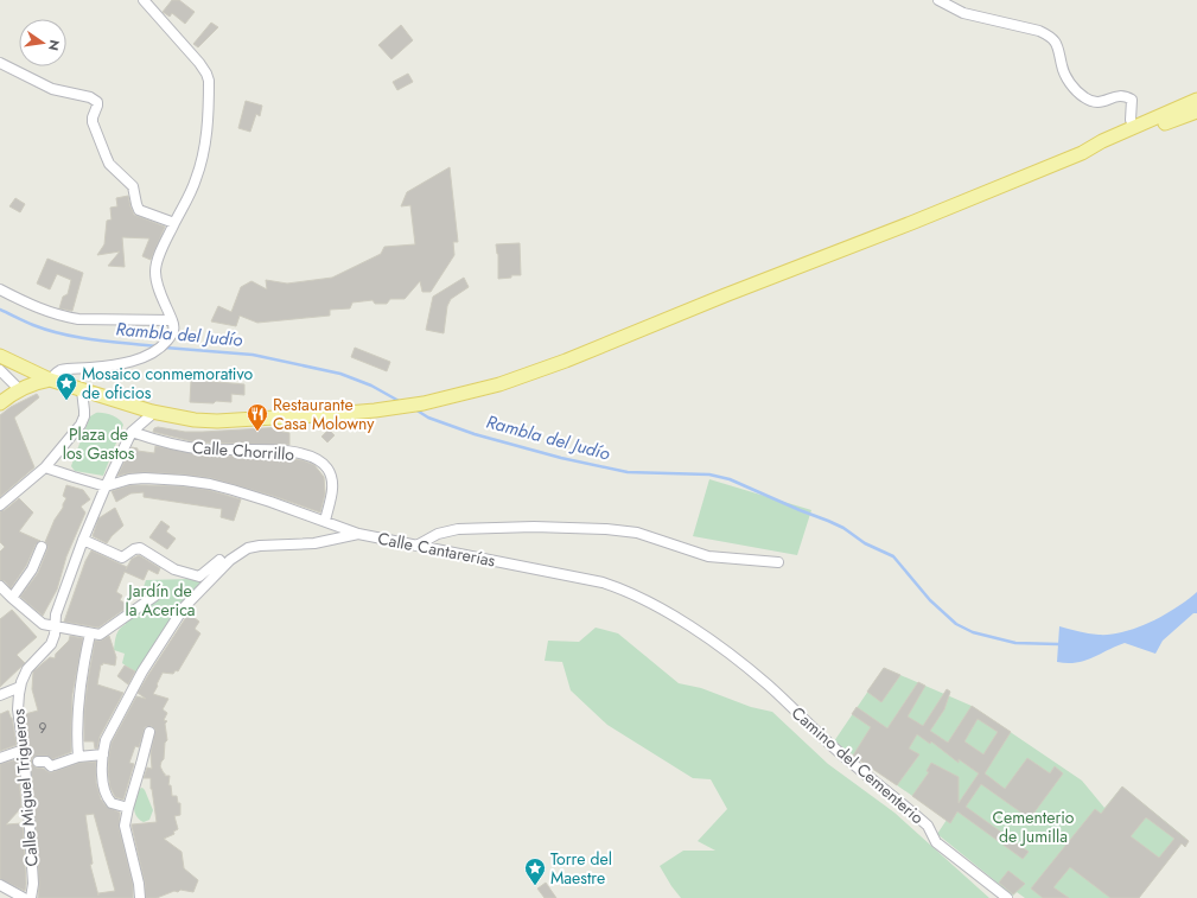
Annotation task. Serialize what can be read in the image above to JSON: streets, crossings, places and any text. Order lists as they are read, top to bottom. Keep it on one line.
{"streets":{"street":["Calle Chorrillo","Calle Cantarerías","Camino del Cementerio","Calle Miguel Trigueros"]},"crossings":[["Calle Chorrillo","Calle Cantarerías"],["Calle Cantarerías","Camino del Cementerio"]],"water":["Rambla del Judío"],"parks":["Plaza de los Gastos","Jardín de la Acerica","Cementerio de Jumilla"],"places":{"place":["Mosaico conmemorativo de oficios","Torre del Maestre"],"restaurant":["Restaurante Casa Molowny"]},"house_numbers":["9"],"north":"right"}
